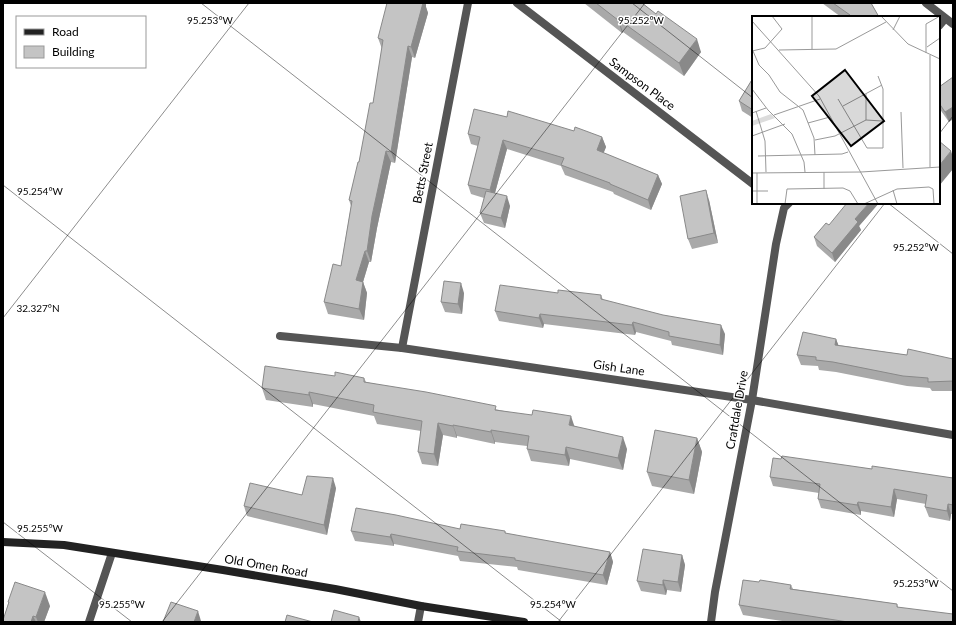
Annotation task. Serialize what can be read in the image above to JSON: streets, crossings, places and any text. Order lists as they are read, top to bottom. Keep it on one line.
{"streets":{"street":["Sampson Place","Betts Street","Gish Lane","Craftdale Drive","Old Omen Road"]},"crossings":[["Betts Street","Gish Lane"],["Gish Lane","Craftdale Drive"]],"legend":["Road","Building"],"coordinates":["95.253°W","95.252°W","95.254°W","32.327°N","95.255°W"]}
